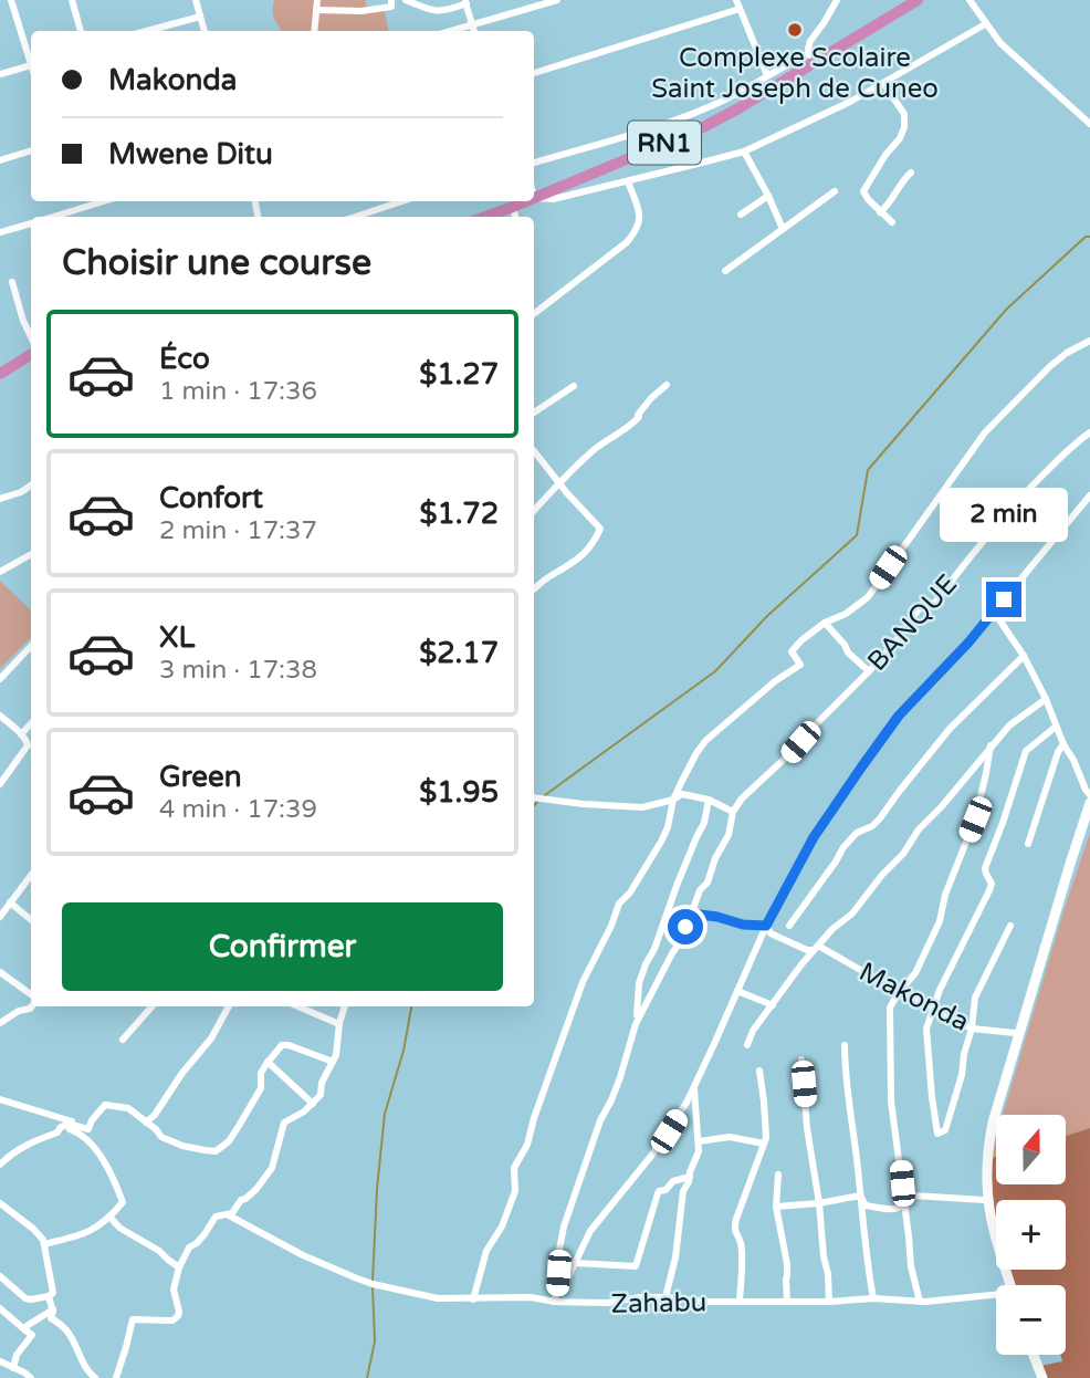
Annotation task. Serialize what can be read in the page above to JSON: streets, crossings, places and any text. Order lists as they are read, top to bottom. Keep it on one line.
{"streets":{"highway":["RN1"],"street":["BANQUE","Makonda","Zahabu"]},"places":["Complexe Scolaire Saint Joseph de Cuneo"],"north":"top","page":{"banner":["Makonda","Mwene Ditu"],"heading":"Choisir une course","list":[{"name":"Éco","note":"1 min · 17:36","value":"$1.27"},{"name":"Confort","note":"2 min · 17:37","value":"$1.72"},{"name":"XL","note":"3 min · 17:38","value":"$2.17"},{"name":"Green","note":"4 min · 17:39","value":"$1.95"}],"bubble":"2 min","buttons":"Confirmer","map_buttons":["+","−"]}}
